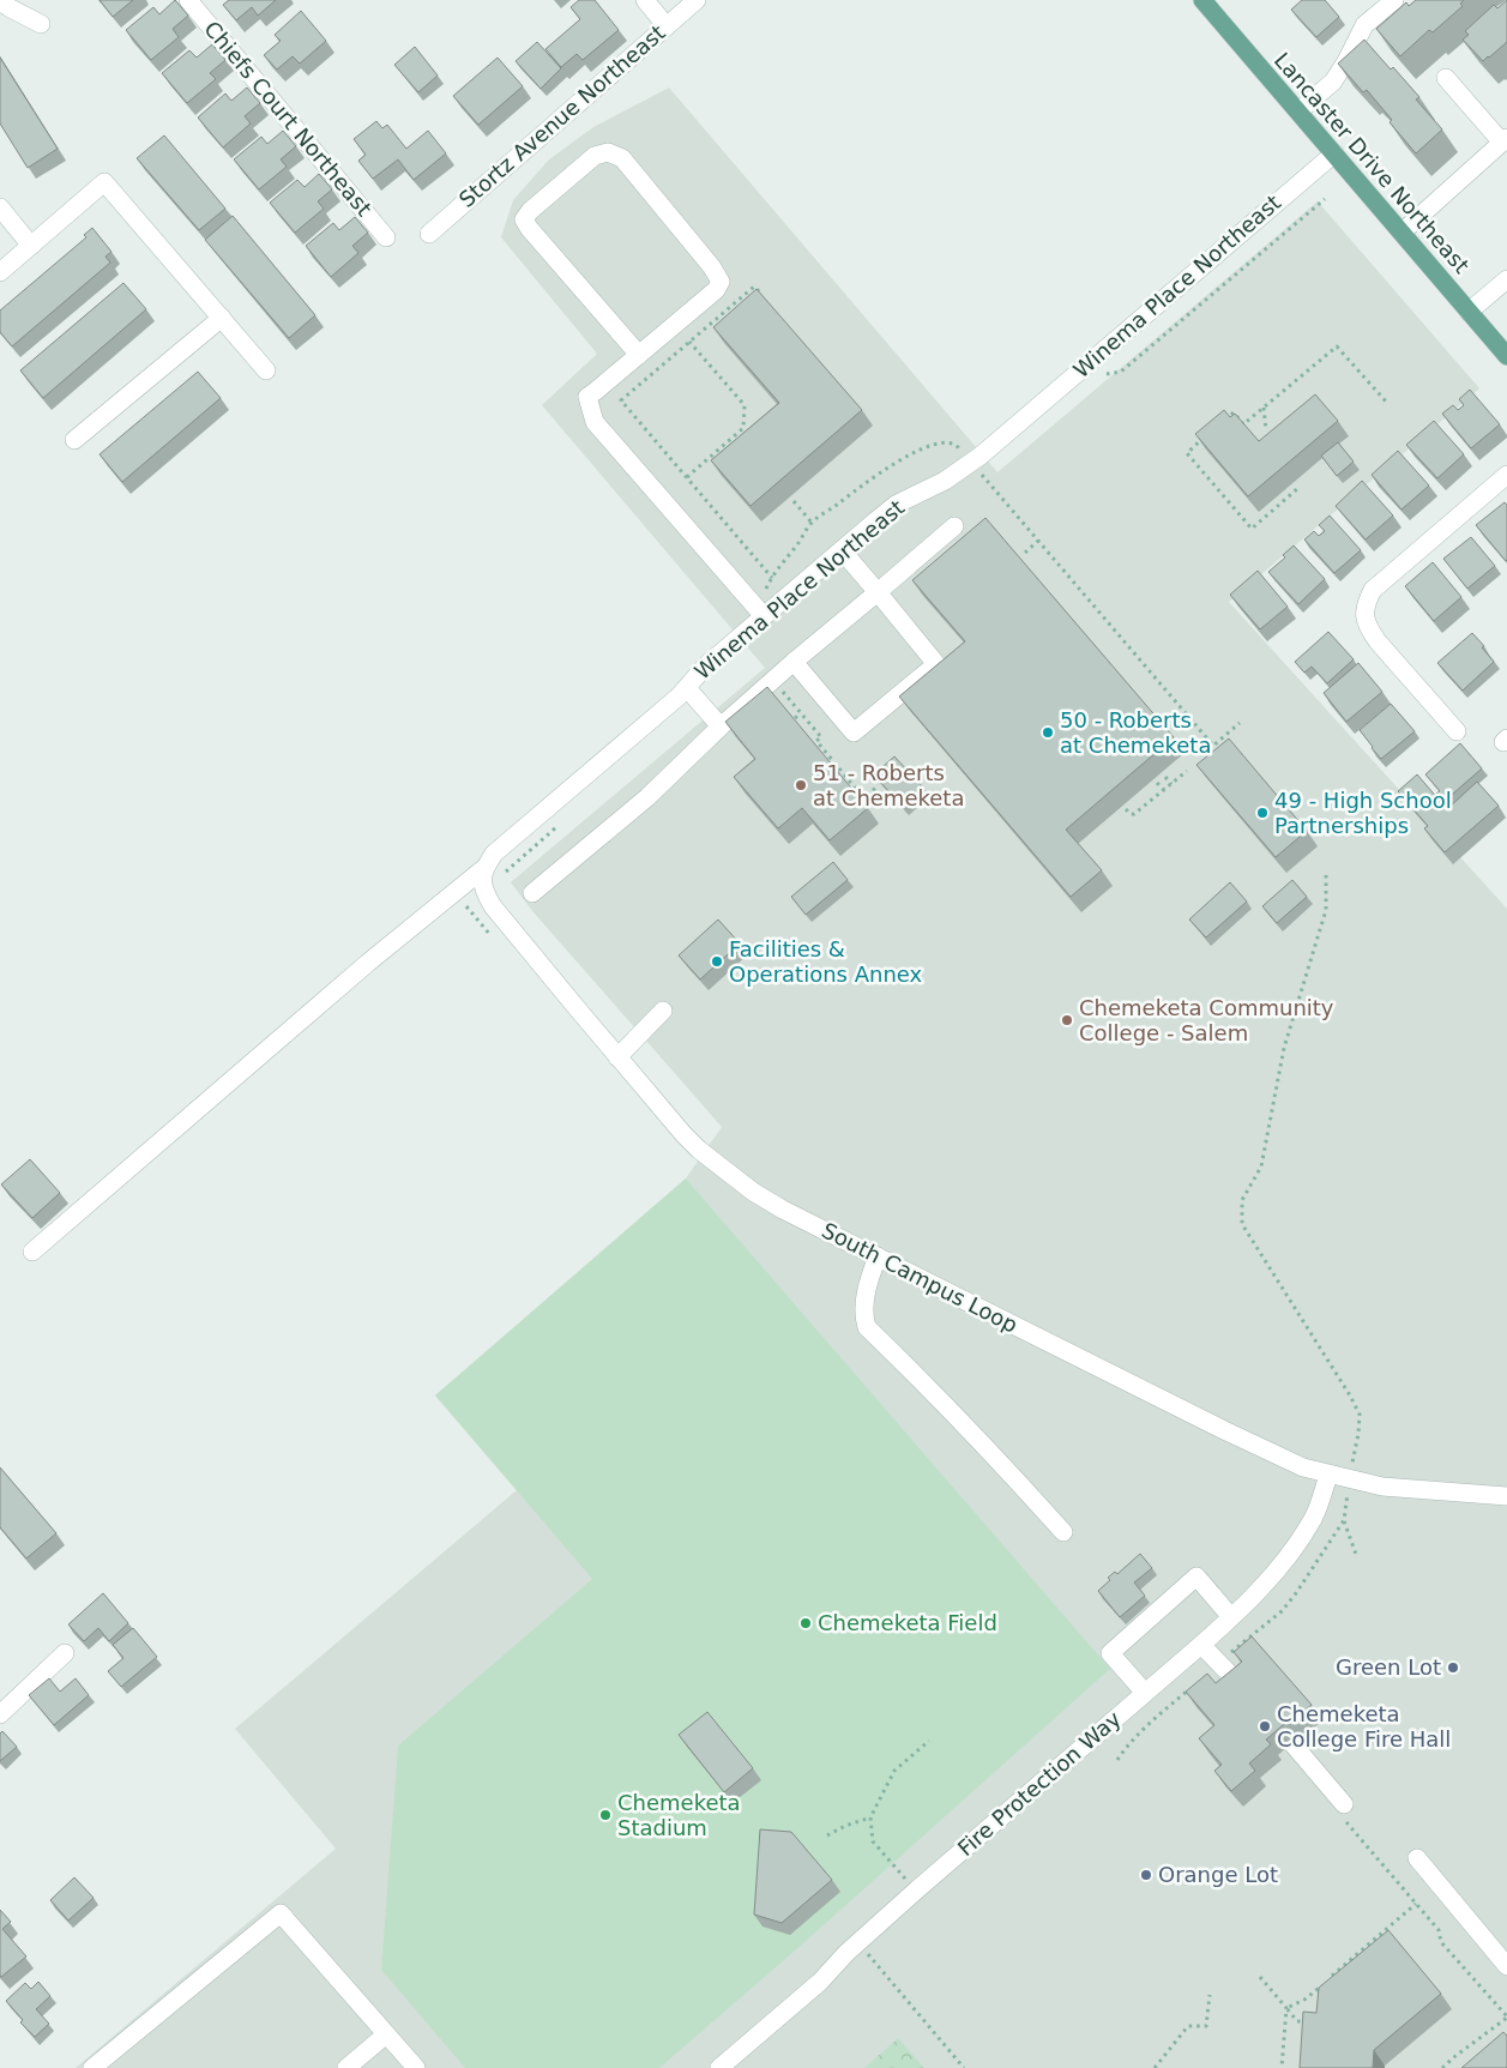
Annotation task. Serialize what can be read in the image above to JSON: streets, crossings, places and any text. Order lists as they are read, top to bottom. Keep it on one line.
{"streets":{"main road":["Lancaster Drive Northeast"],"street":["Stortz Avenue Northeast","Chiefs Court Northeast","Winema Place Northeast","South Campus Loop","Fire Protection Way"]},"crossings":[["Lancaster Drive Northeast","Winema Place Northeast"],["South Campus Loop","Fire Protection Way"]],"places":["50 - Roberts at Chemeketa","51 - Roberts at Chemeketa","49 - High School Partnerships","Facilities & Operations Annex","Chemeketa Community College - Salem","Chemeketa Field","Green Lot","Chemeketa College Fire Hall","Chemeketa Stadium","Orange Lot"]}
